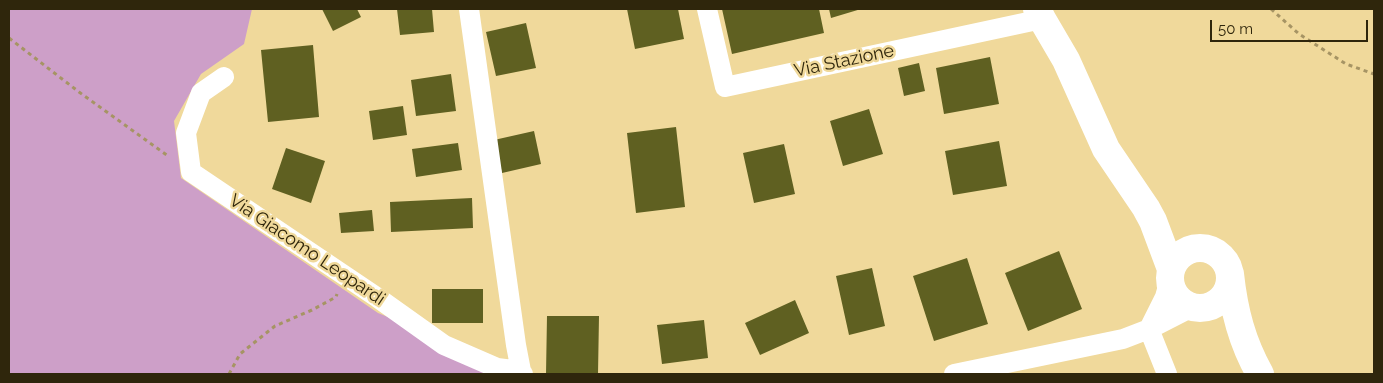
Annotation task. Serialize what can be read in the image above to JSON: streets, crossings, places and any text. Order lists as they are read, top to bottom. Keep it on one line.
{"streets":{"main road":["Via Stazione"],"street":["Via Giacomo Leopardi"]},"scale_bar":"50 m"}
